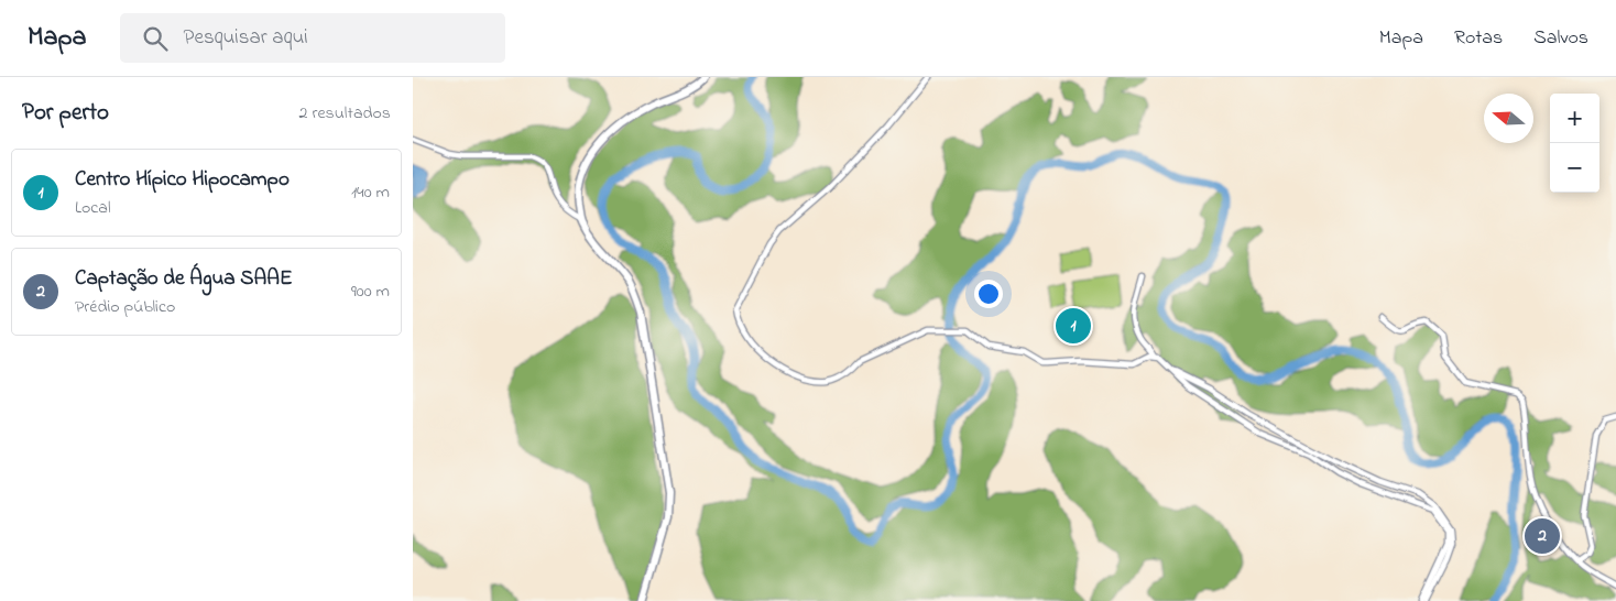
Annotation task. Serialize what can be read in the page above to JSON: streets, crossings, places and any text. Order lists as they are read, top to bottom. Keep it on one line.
{"north":"left","page":{"header":"Mapa","search":"Pesquisar aqui","nav":["Mapa","Rotas","Salvos"],"heading":["Por perto","2 resultados"],"map_buttons":["+","−"],"list":[{"mark":"1","name":"Centro Hípico Hipocampo","note":"Local","value":"140 m"},{"mark":"2","name":"Captação de Água SAAE","note":"Prédio público","value":"900 m"}],"pins":["1","2"]}}
